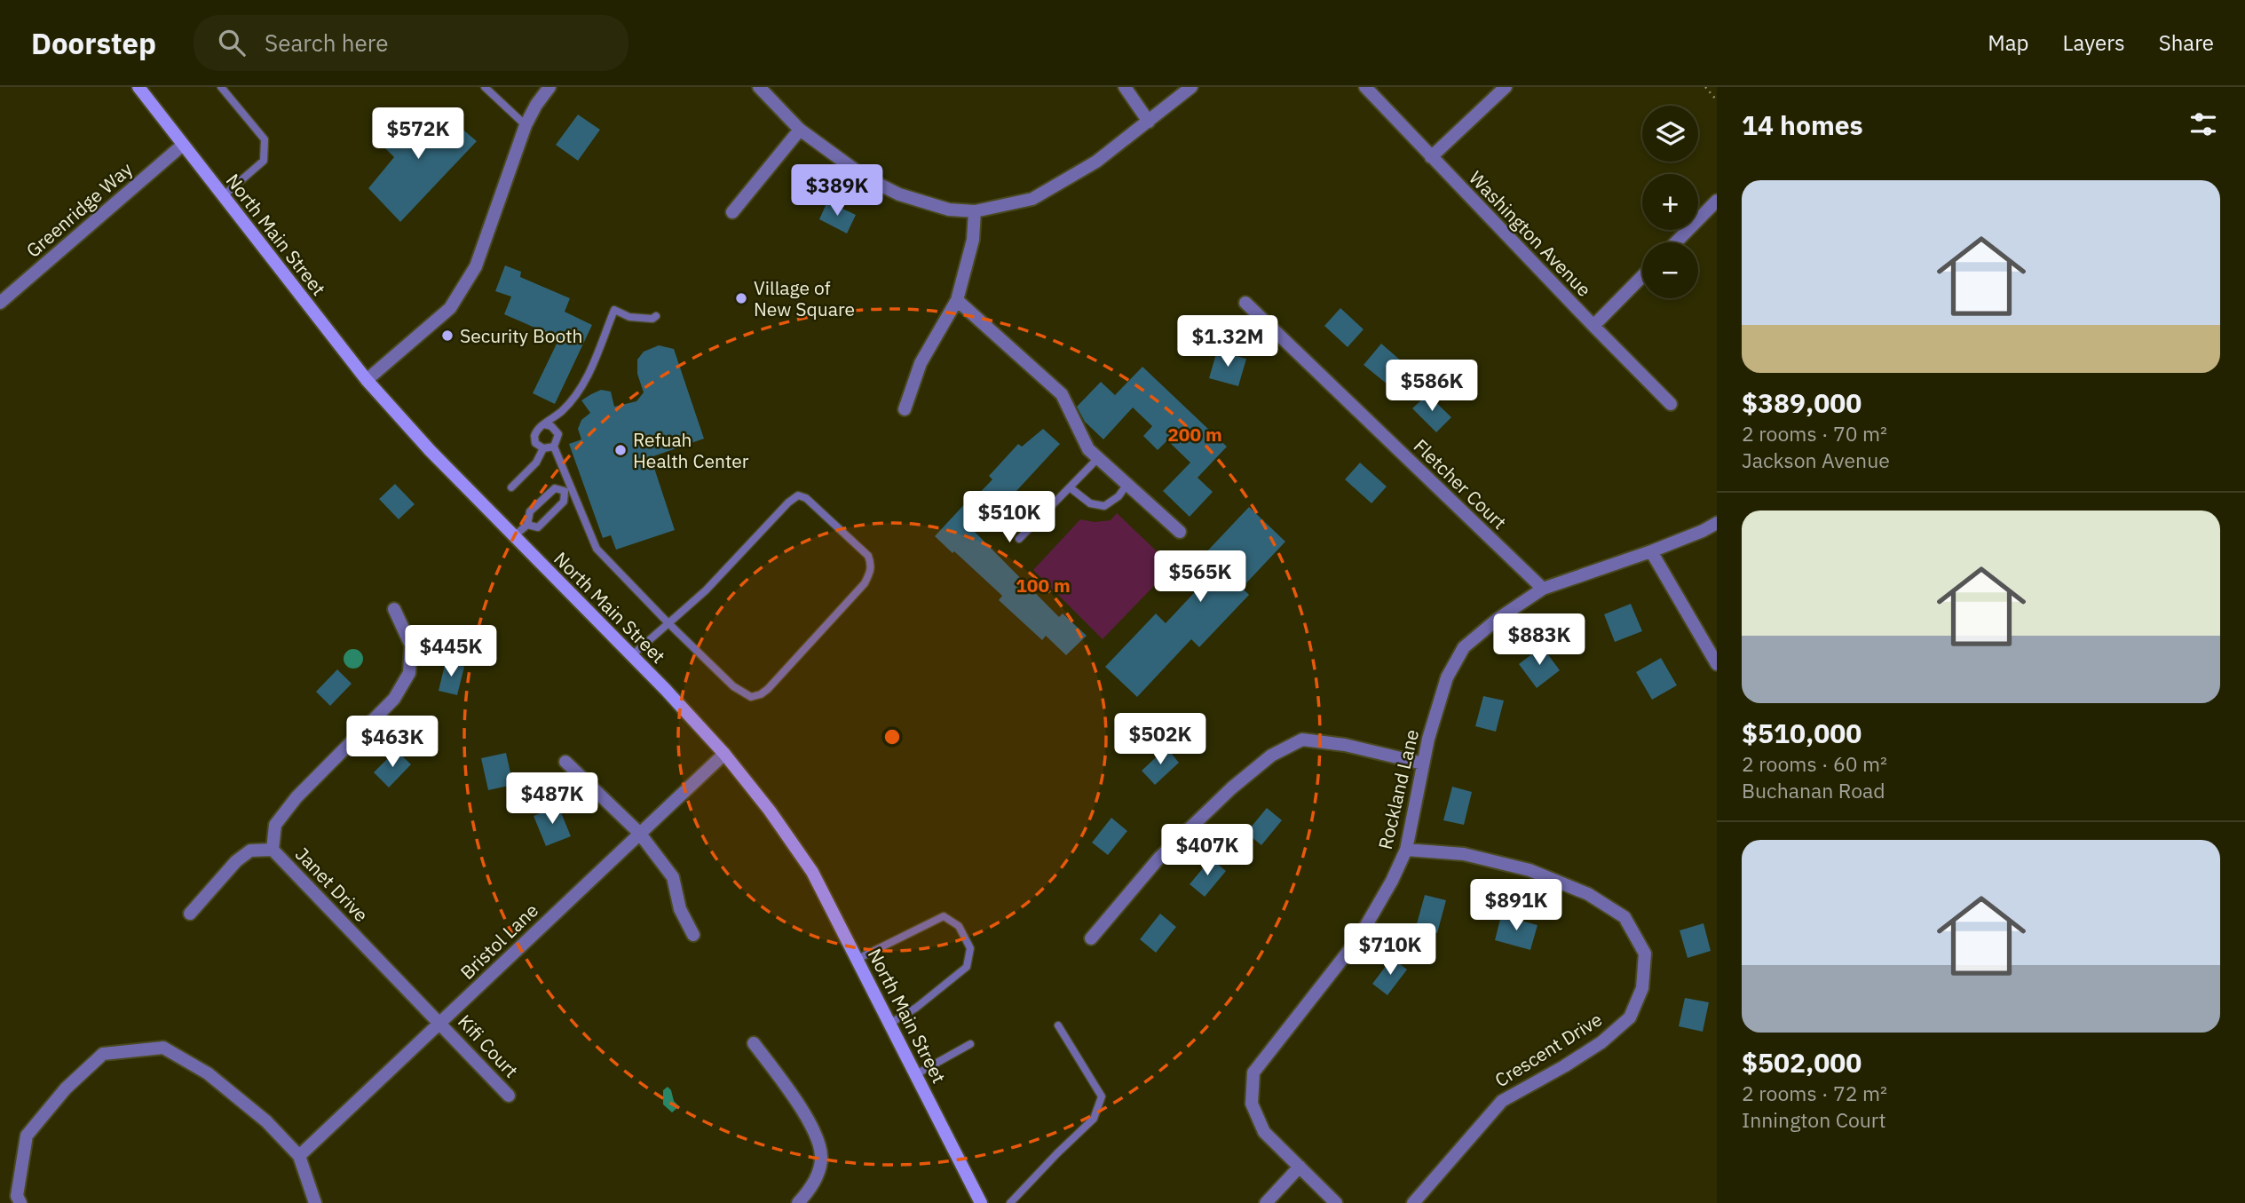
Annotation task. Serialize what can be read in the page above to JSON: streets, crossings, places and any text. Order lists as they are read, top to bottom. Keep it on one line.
{"streets":{"main road":["North Main Street"],"street":["Greenridge Way","Washington Avenue","Fletcher Court","Rockland Lane","Janet Drive","Bristol Lane","Kifi Court","Crescent Drive"]},"crossings":[["Greenridge Way","North Main Street"],["North Main Street","Bristol Lane"],["Fletcher Court","Rockland Lane"],["Rockland Lane","Crescent Drive"],["Janet Drive","Bristol Lane"],["Janet Drive","Kifi Court"],["Bristol Lane","Kifi Court"]],"places":["Village of New Square","Security Booth","Refuah Health Center"],"page":{"header":"Doorstep","search":"Search here","nav":["Map","Layers","Share"],"heading":"14 homes","map_buttons":["+","−"],"price":["$572K","$389K","$1.32M","$586K","$510K","$565K","$883K","$445K","$502K","$463K","$487K","$407K","$891K","$710K"],"list":[{"name":"$389,000","note":"2 rooms · 70 m² · Jackson Avenue"},{"name":"$510,000","note":"2 rooms · 60 m² · Buchanan Road"},{"name":"$502,000","note":"2 rooms · 72 m² · Innington Court"}]},"rings":["200 m","100 m"]}
